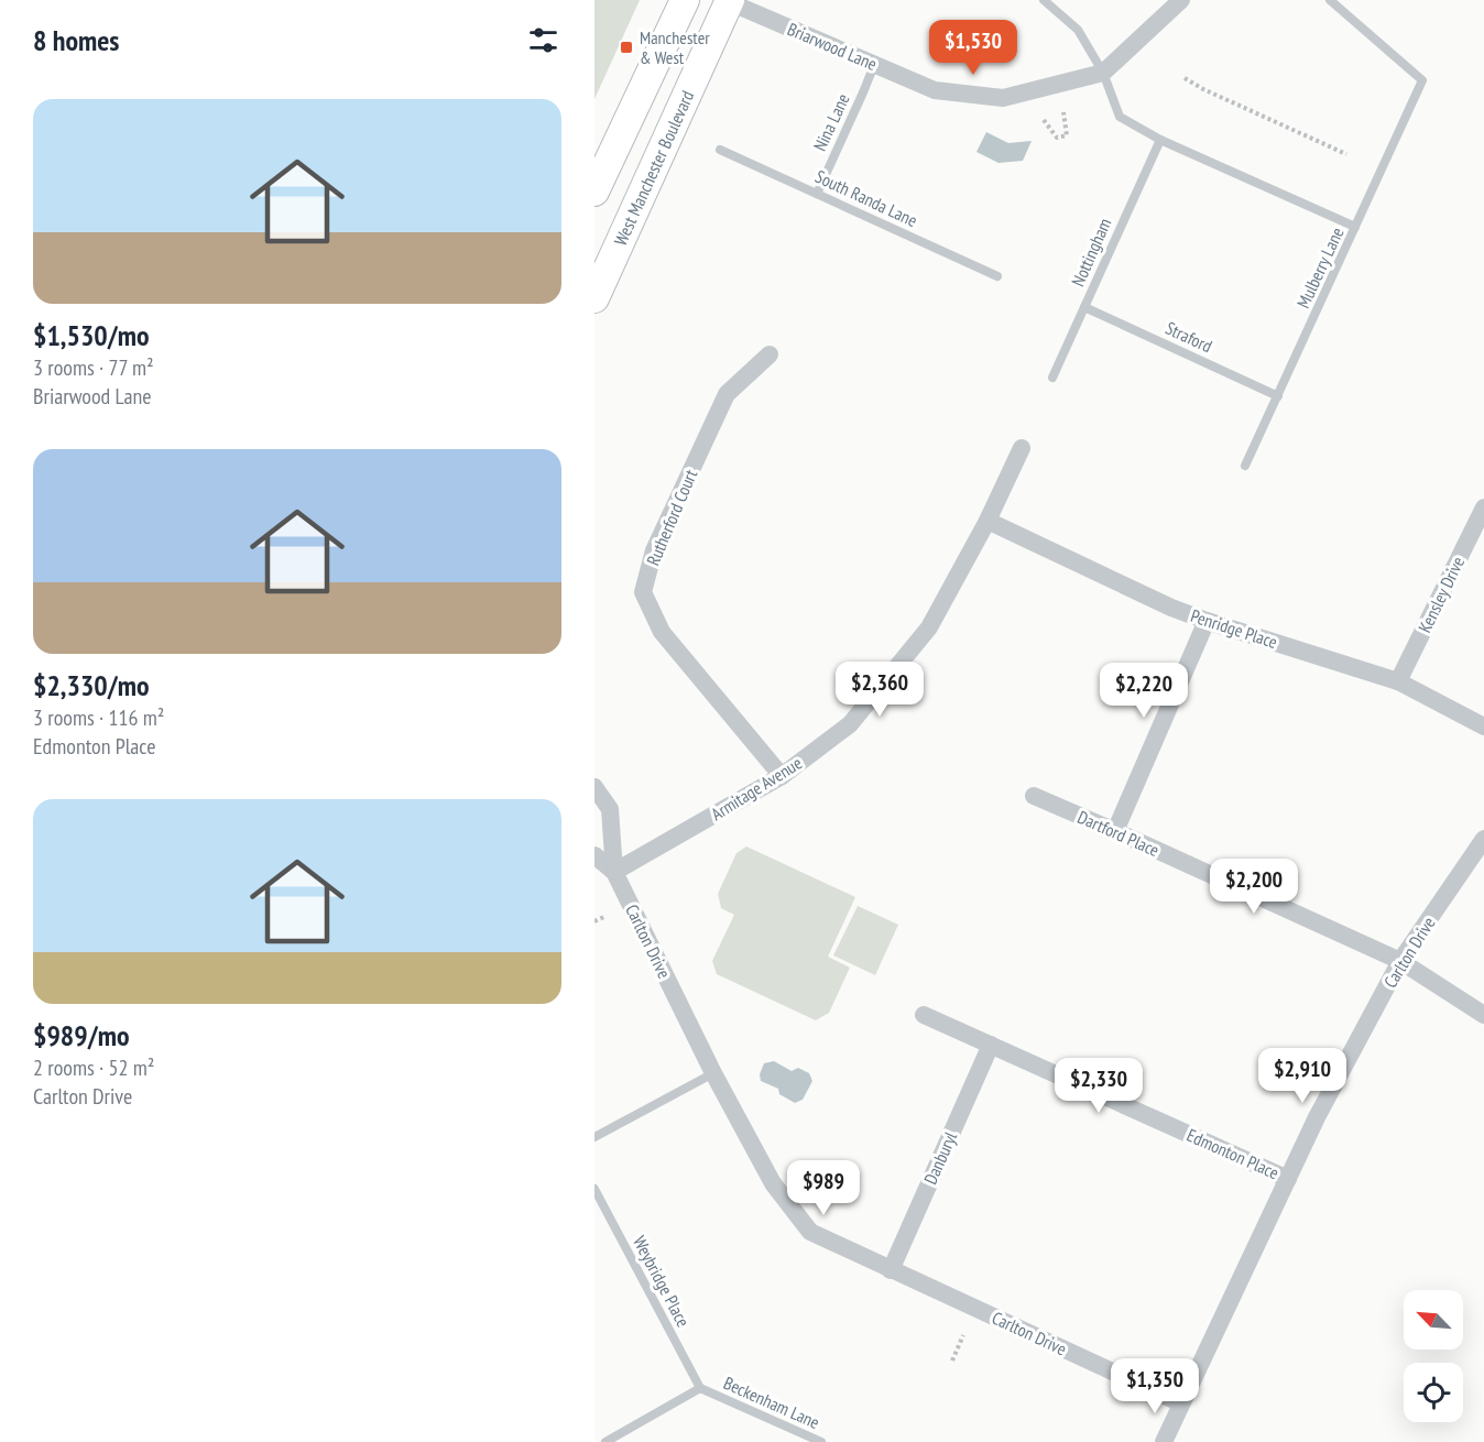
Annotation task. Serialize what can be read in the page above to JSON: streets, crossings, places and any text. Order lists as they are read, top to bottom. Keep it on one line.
{"streets":{"main road":["West Manchester Boulevard"],"street":["Briarwood Lane","Rutherford Court","Kensley Drive","Penridge Place","Armitage Avenue","Dartford Place","Carlton Drive","Edmonton Place","Danburyl"],"lane":["Nina Lane","South Randa Lane","Nottingham","Mulberry Lane","Straford","Weybridge Place","Beckenham Lane"]},"crossings":[["Briarwood Lane","Nina Lane"],["Briarwood Lane","West Manchester Boulevard"],["Nina Lane","South Randa Lane"],["Nottingham","Straford"],["Mulberry Lane","Straford"],["Rutherford Court","Armitage Avenue"],["Kensley Drive","Penridge Place"],["Penridge Place","Armitage Avenue"],["Armitage Avenue","Carlton Drive"],["Dartford Place","Carlton Drive"],["Carlton Drive","Edmonton Place"],["Carlton Drive","Danburyl"],["Edmonton Place","Danburyl"],["Weybridge Place","Beckenham Lane"]],"places":{"transit":["Manchester & West"]},"north":"top left","page":{"heading":"8 homes","price":["$1,530","$2,360","$2,220","$2,200","$2,910","$2,330","$989","$1,350"],"list":[{"name":"$1,530/mo","note":"3 rooms · 77 m² · Briarwood Lane"},{"name":"$2,330/mo","note":"3 rooms · 116 m² · Edmonton Place"},{"name":"$989/mo","note":"2 rooms · 52 m² · Carlton Drive"}]}}
